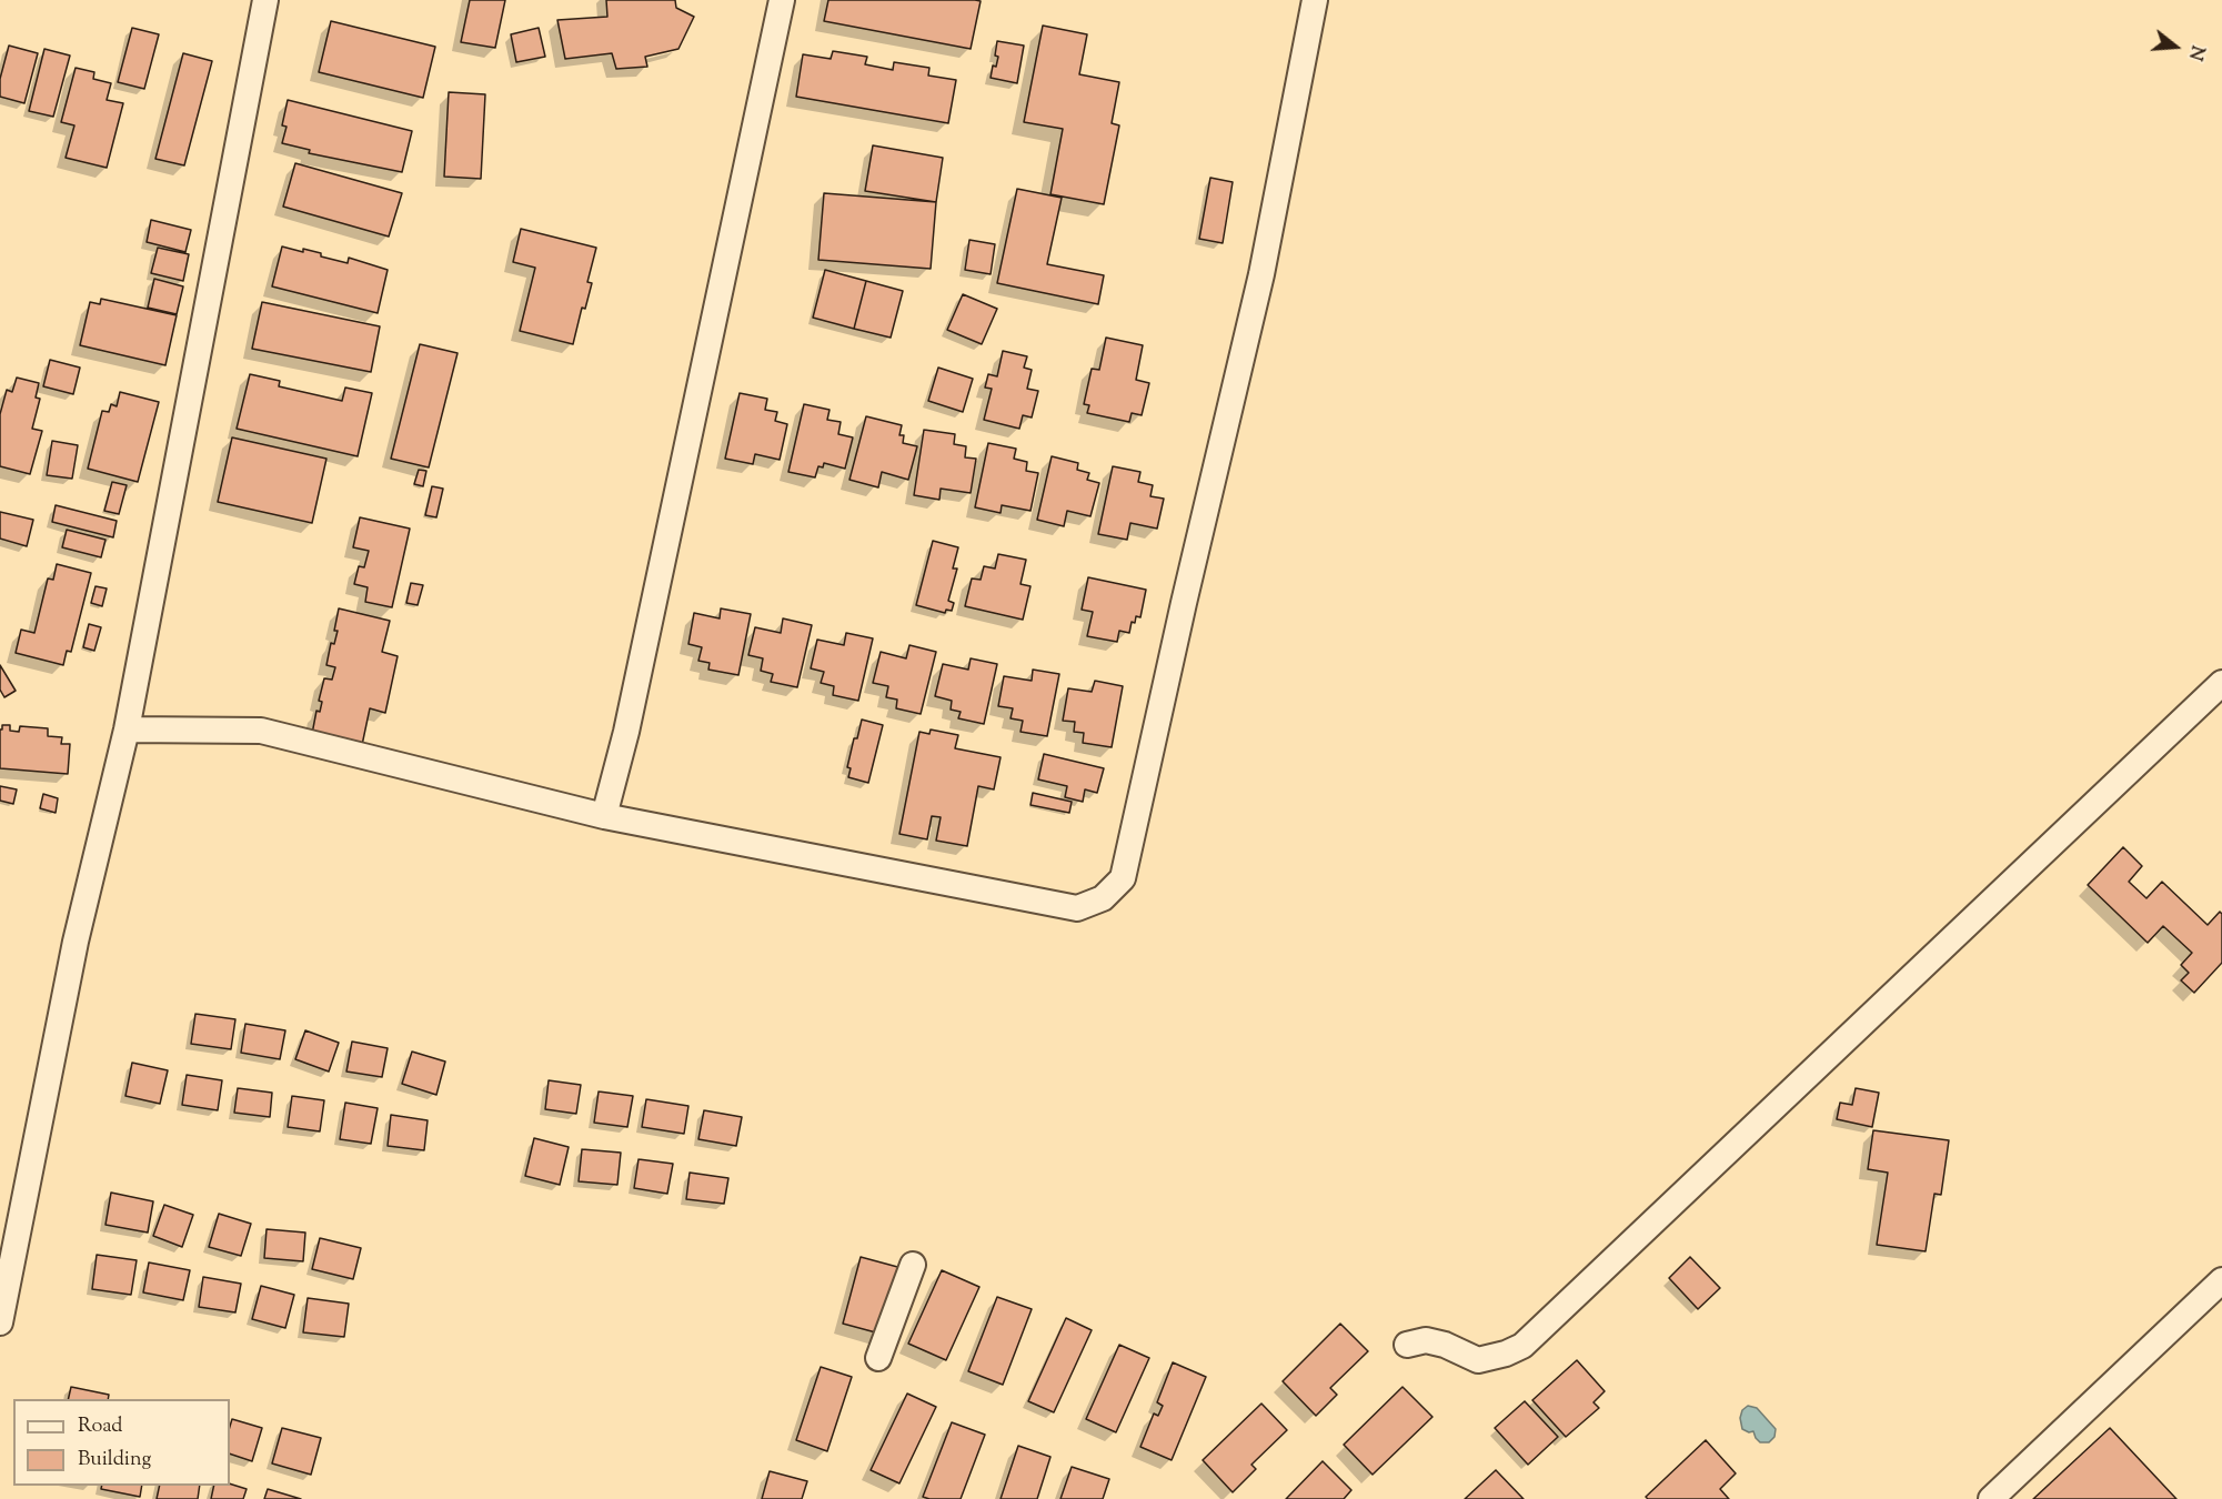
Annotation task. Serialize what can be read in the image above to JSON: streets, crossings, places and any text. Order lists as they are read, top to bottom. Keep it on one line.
{"legend":["Road","Building"],"north":"right"}
